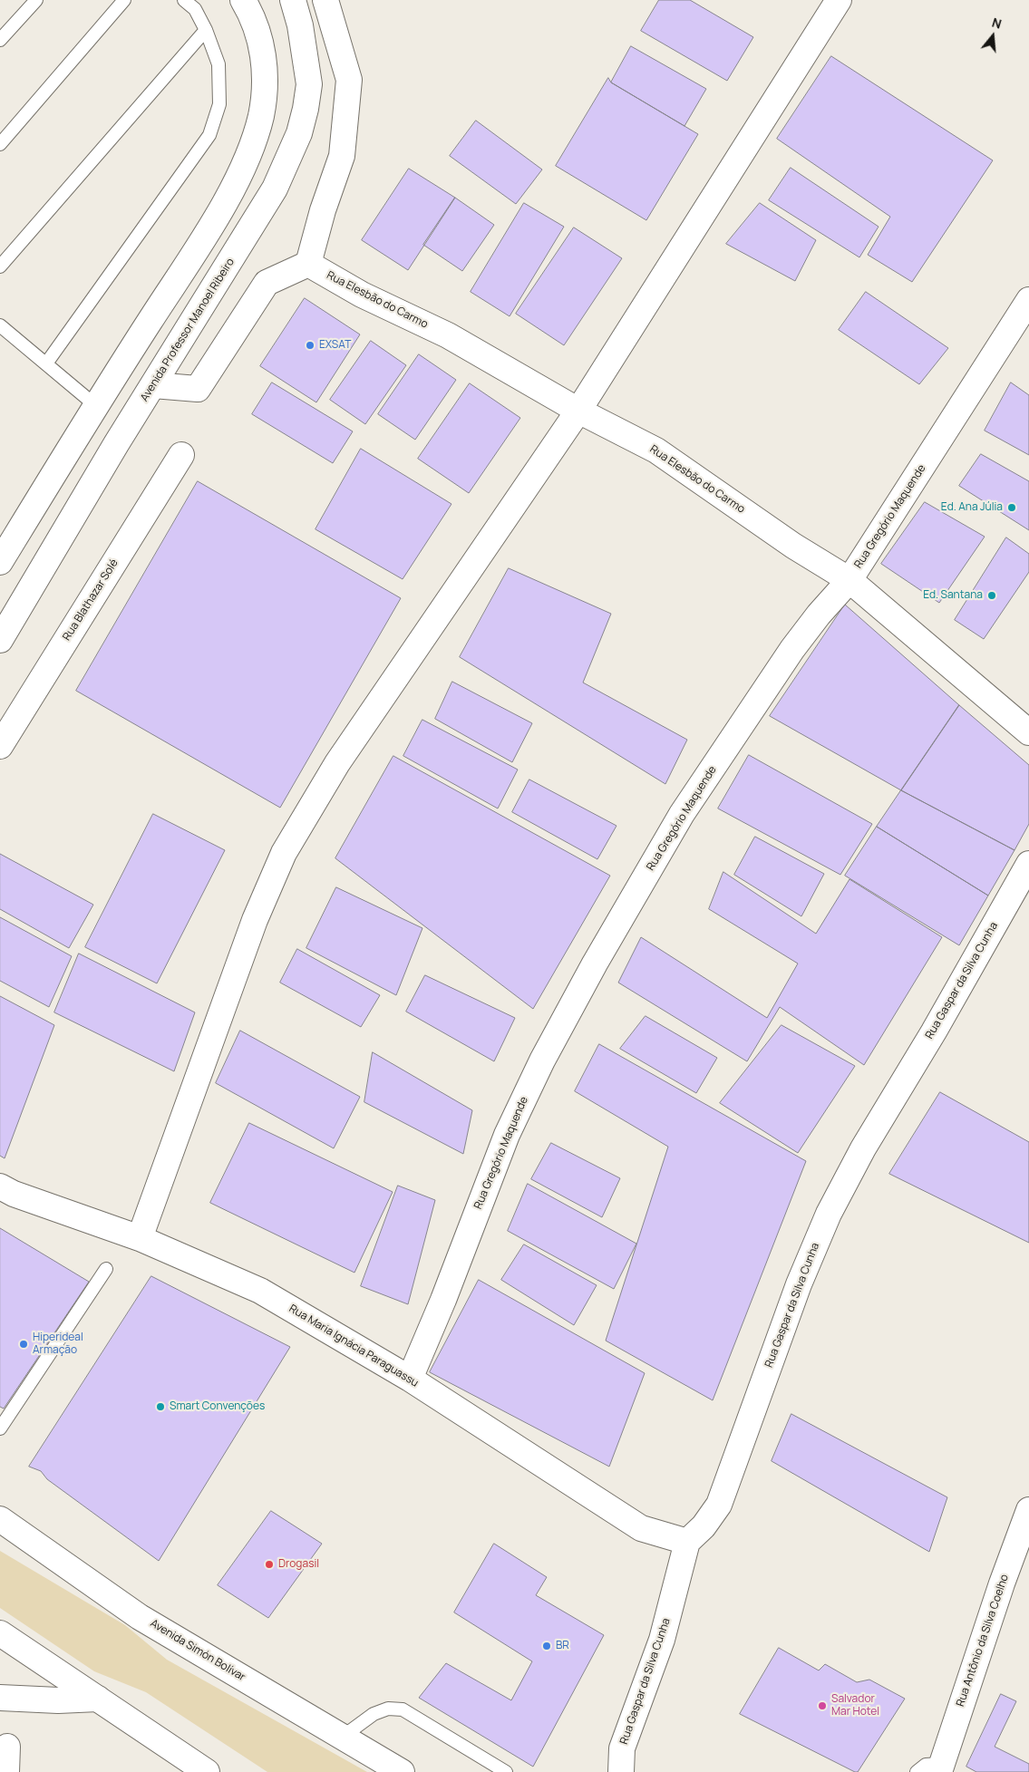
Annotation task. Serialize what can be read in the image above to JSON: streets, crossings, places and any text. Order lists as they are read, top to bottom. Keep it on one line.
{"streets":{"street":["Rua Elesbão do Carmo","Avenida Professor Manoel Ribeiro","Rua Gregório Maquende","Rua Blathazar Solé","Rua Gaspar da Silva Cunha","Rua Maria Ignácia Paraguassu","Rua Antônio da Silva Coelho","Avenida Simón Bolívar"]},"crossings":[["Rua Elesbão do Carmo","Rua Gregório Maquende"],["Rua Gregório Maquende","Rua Maria Ignácia Paraguassu"],["Rua Gaspar da Silva Cunha","Rua Maria Ignácia Paraguassu"]],"places":["EXSAT","Ed. Ana Júlia","Ed. Santana","Hiperideal Armação","Smart Convenções","Drogasil","BR","Salvador Mar Hotel"],"north":"top"}
